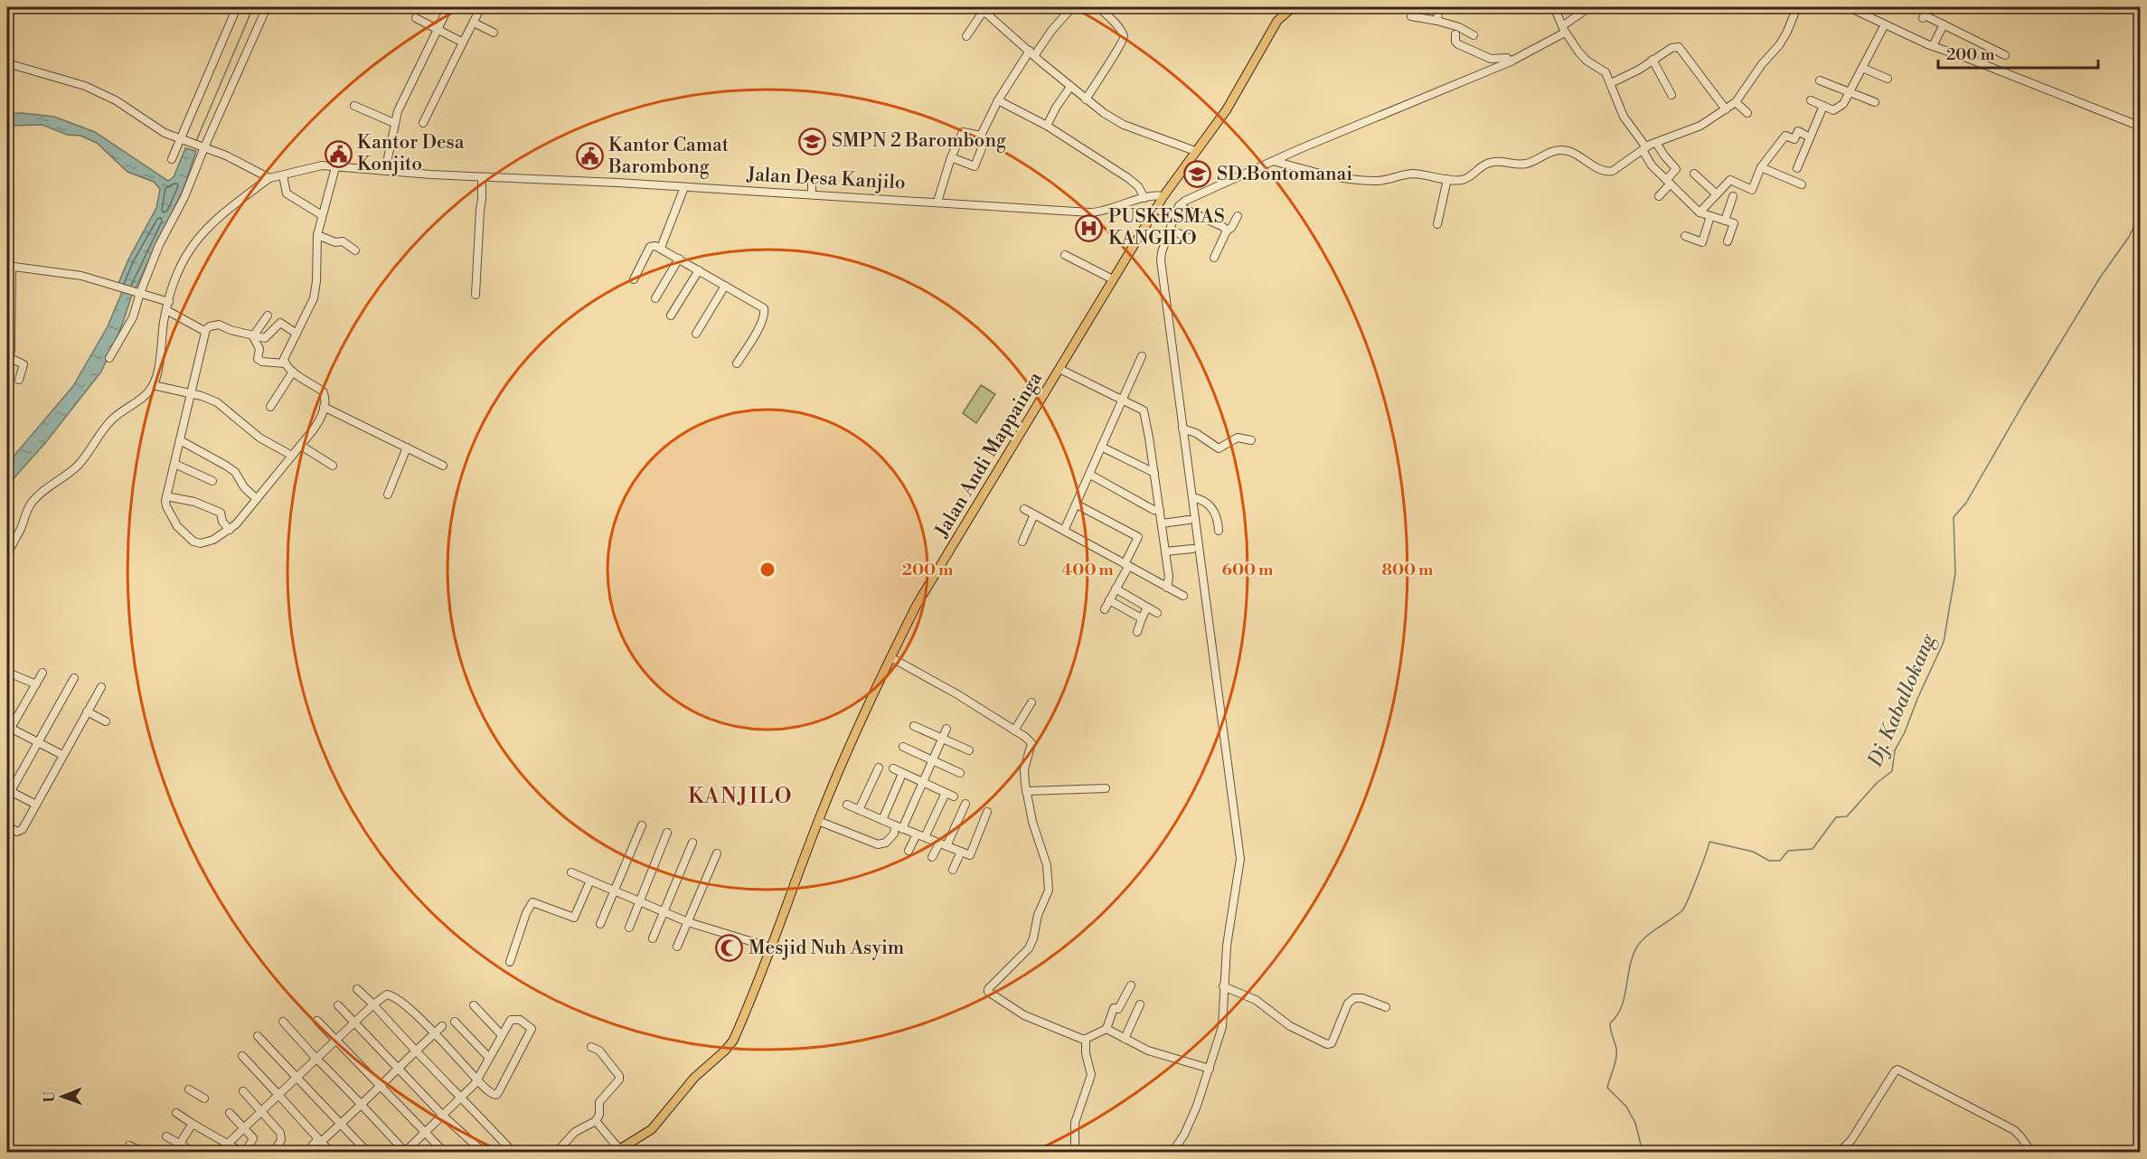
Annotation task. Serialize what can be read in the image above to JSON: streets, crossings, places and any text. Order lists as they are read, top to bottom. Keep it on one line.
{"streets":{"main road":["Jalan Andi Mappainga"],"street":["Jalan Desa Kanjilo"]},"crossings":[["Jalan Desa Kanjilo","Jalan Andi Mappainga"]],"districts":["KANJILO"],"water":["Dj. Kaballokang"],"places":{"school or university":["SMPN 2 Barombong","SD.Bontomanai"],"public building":["Kantor Desa Konjito","Kantor Camat Barombong"],"hospital":["PUSKESMAS KANGILO"],"mosque":["Mesjid Nuh Asyim"]},"scale_bar":"200 m","north":"left","rings":["200 m","400 m","600 m","800 m"]}
